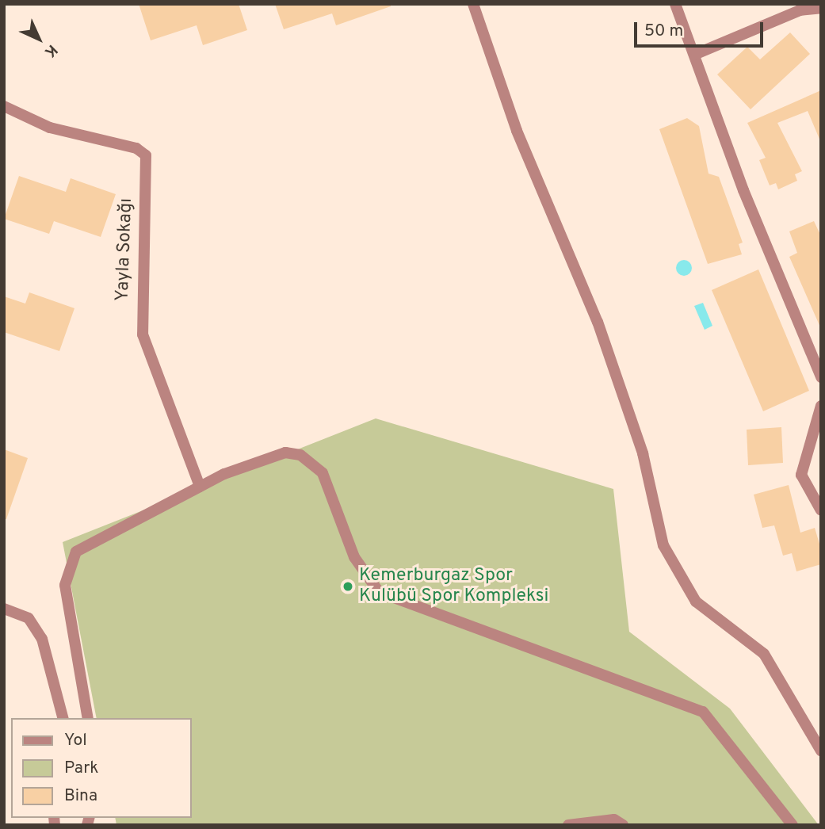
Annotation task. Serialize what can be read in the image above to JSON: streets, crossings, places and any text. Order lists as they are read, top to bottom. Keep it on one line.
{"streets":{"street":["Yayla Sokağı"]},"places":["Kemerburgaz Spor Kulübü Spor Kompleksi"],"legend":["Yol","Park","Bina"],"scale_bar":"50 m","north":"bottom right"}
